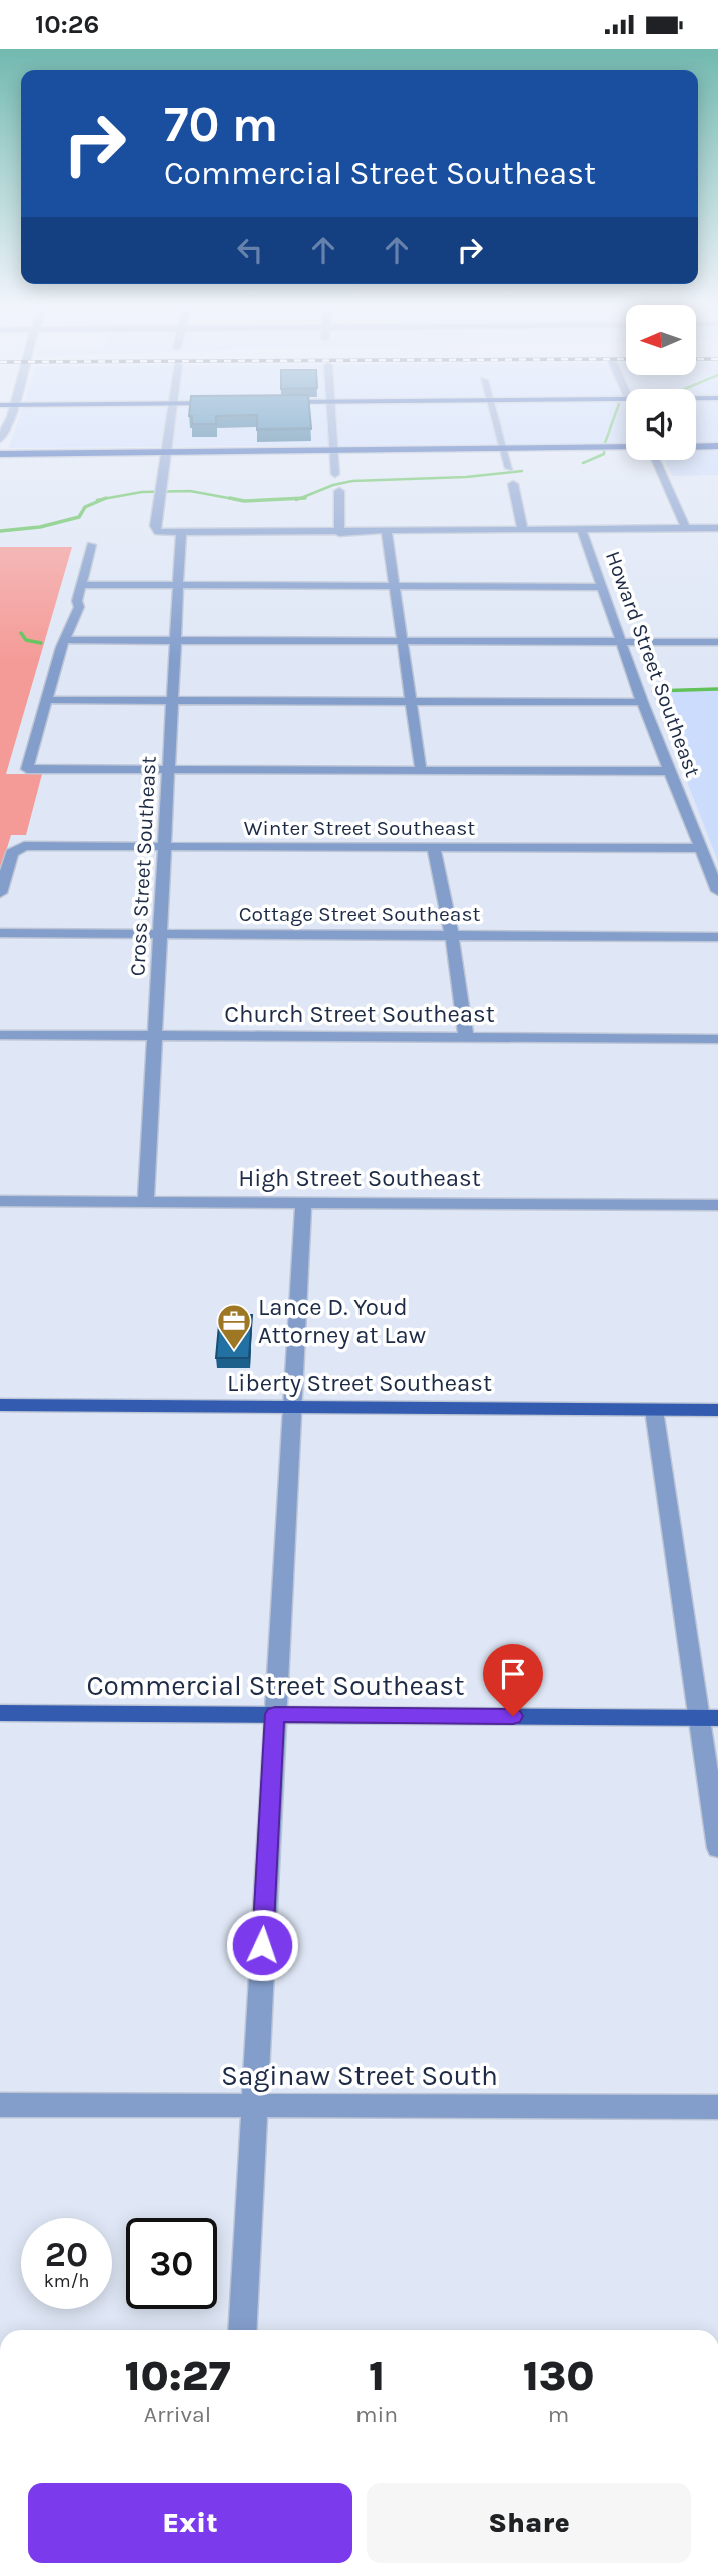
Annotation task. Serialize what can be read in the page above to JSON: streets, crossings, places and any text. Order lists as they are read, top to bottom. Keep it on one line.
{"streets":{"main road":["Liberty Street Southeast","Commercial Street Southeast"],"street":["Howard Street Southeast","Winter Street Southeast","Cross Street Southeast","Cottage Street Southeast","Church Street Southeast","High Street Southeast","Saginaw Street South"]},"crossings":[["Howard Street Southeast","Winter Street Southeast"],["Winter Street Southeast","Cross Street Southeast"],["Cross Street Southeast","Cottage Street Southeast"],["Cross Street Southeast","Church Street Southeast"],["Cross Street Southeast","High Street Southeast"]],"places":{"office":["Lance D. Youd Attorney at Law"]},"north":"left","page":{"status":"10:26","turn":["70 m","Commercial Street Southeast"],"speed":"20 km/h","limit":"30","eta":["10:27","Arrival","1","min","130","m"],"buttons":["Exit","Share"]}}
